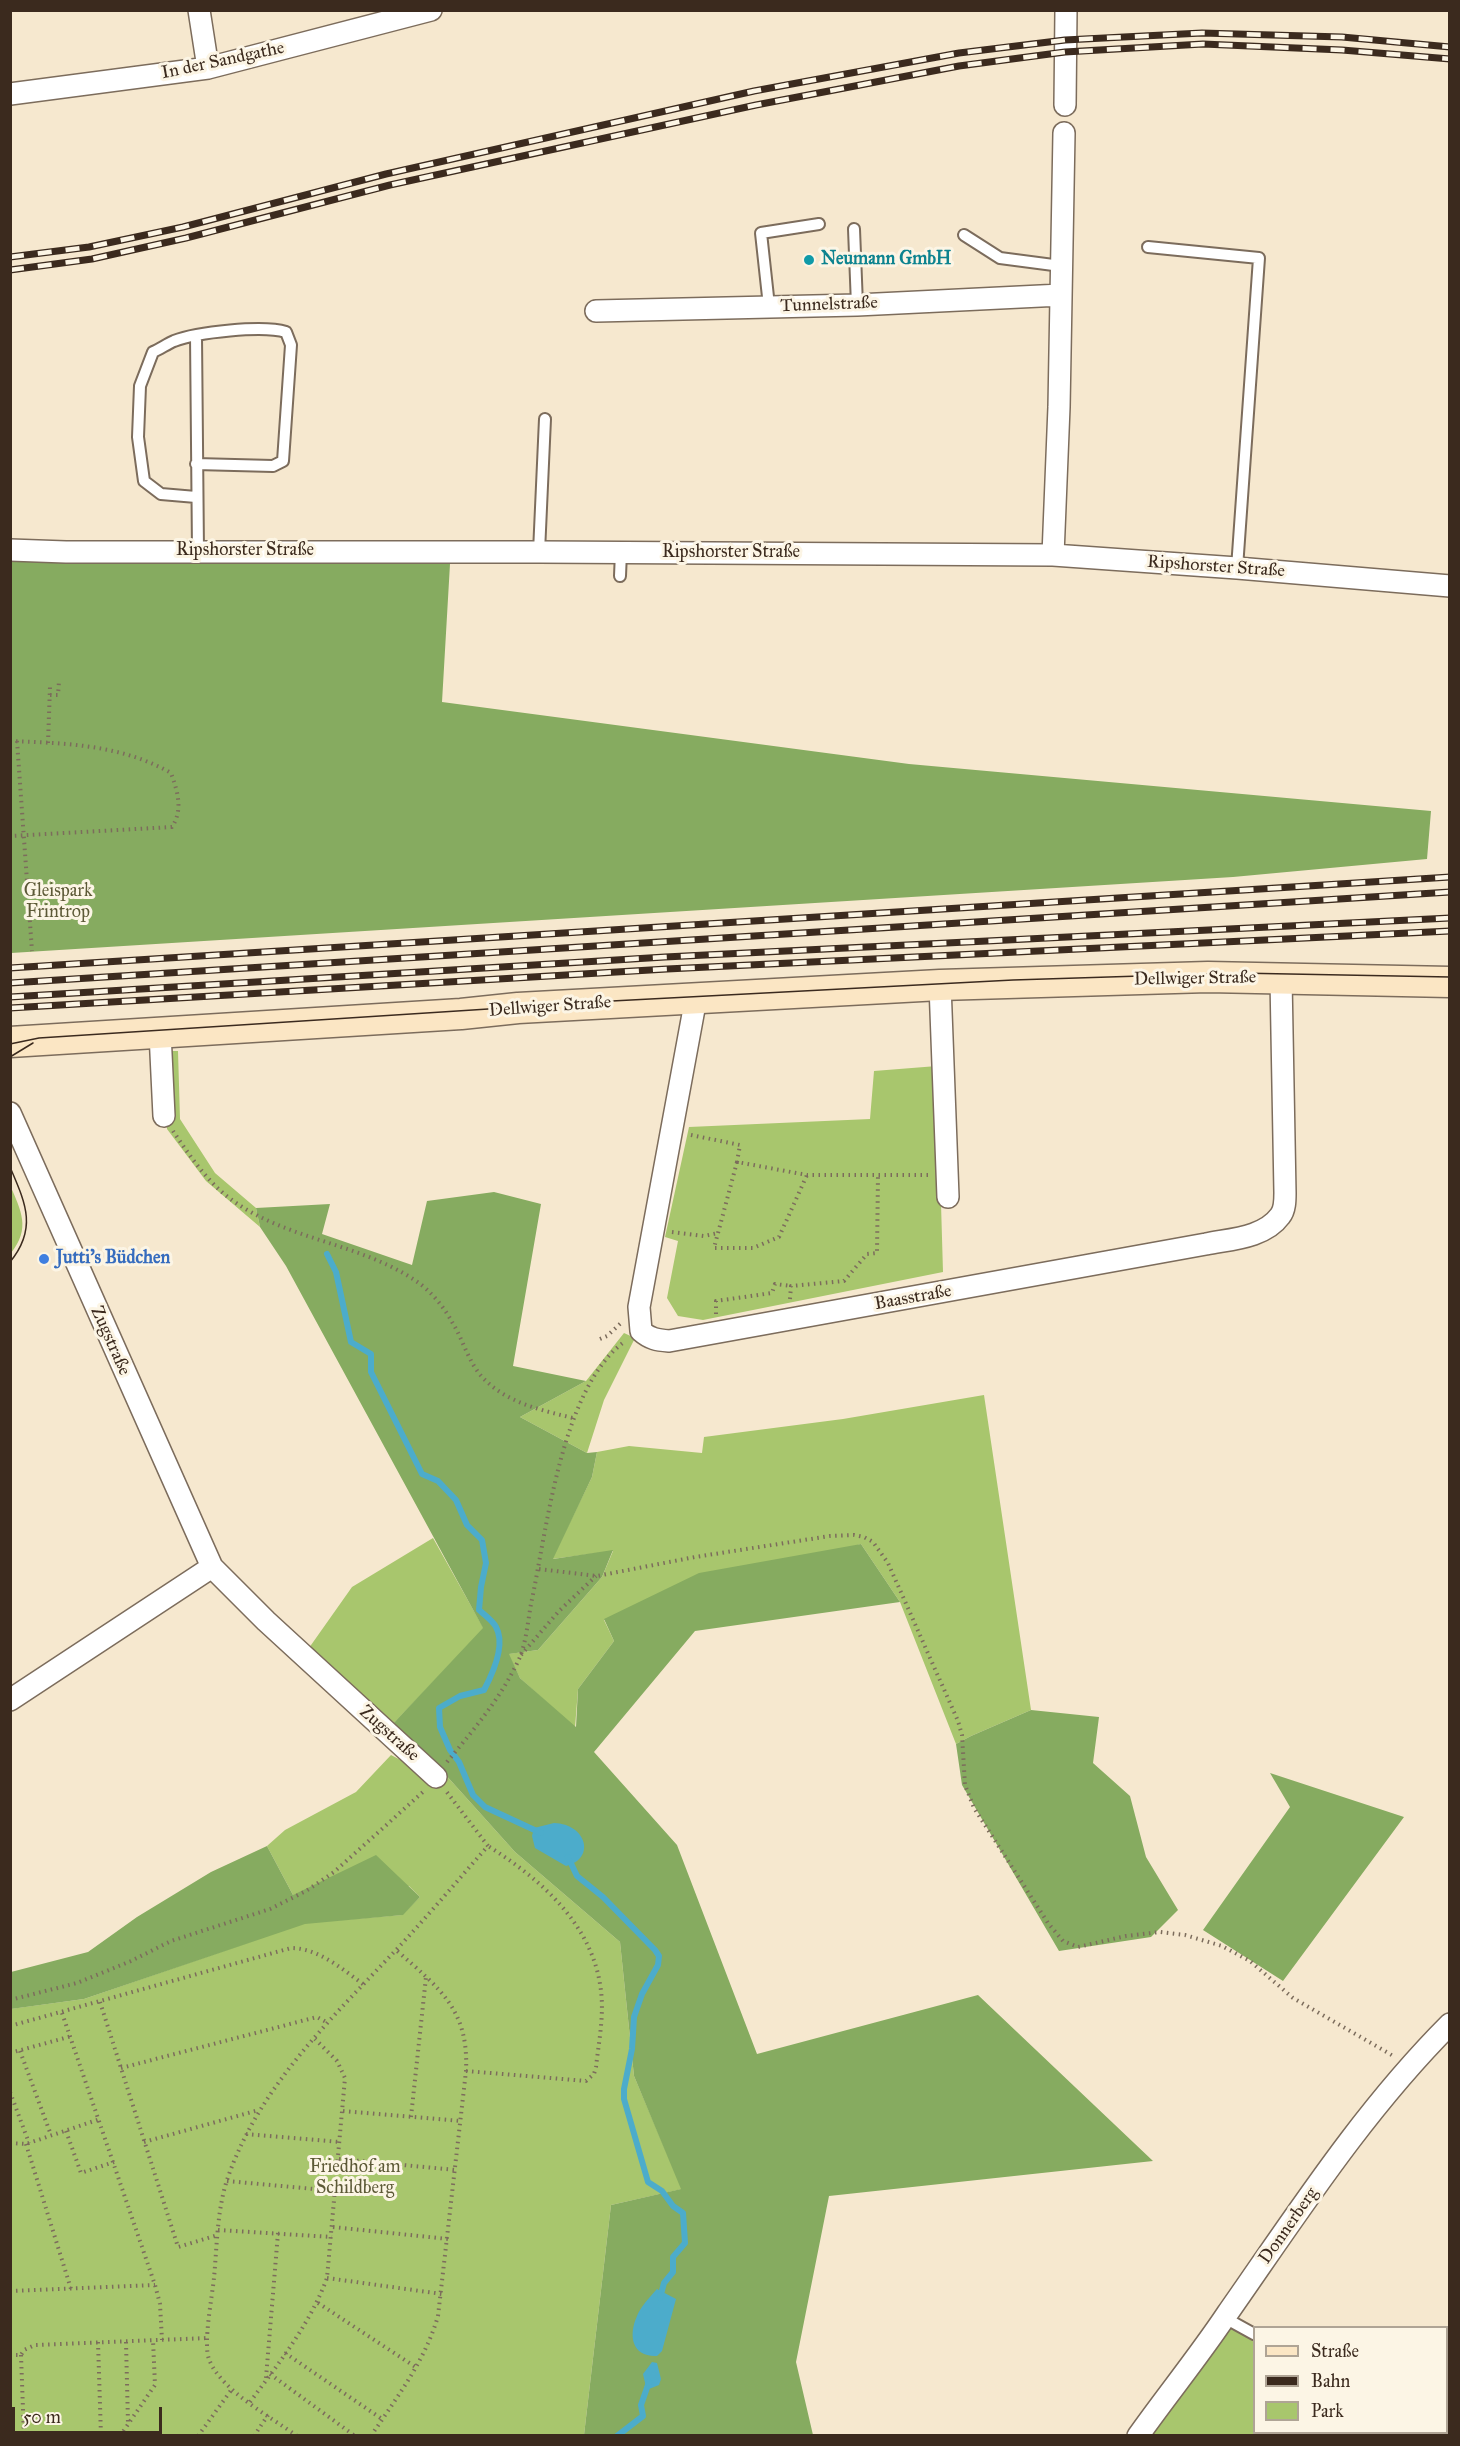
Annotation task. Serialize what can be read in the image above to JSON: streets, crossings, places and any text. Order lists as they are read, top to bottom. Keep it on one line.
{"streets":{"main road":["Dellwiger Straße"],"street":["In der Sandgathe","Tunnelstraße","Ripshorster Straße","Baasstraße","Zugstraße","Donnerberg"]},"crossings":[["Dellwiger Straße","Baasstraße"]],"parks":["Gleispark Frintrop","Friedhof am Schildberg"],"places":["Neumann GmbH","Jutti's Büdchen"],"legend":["Straße","Bahn","Park"],"scale_bar":"50 m"}
